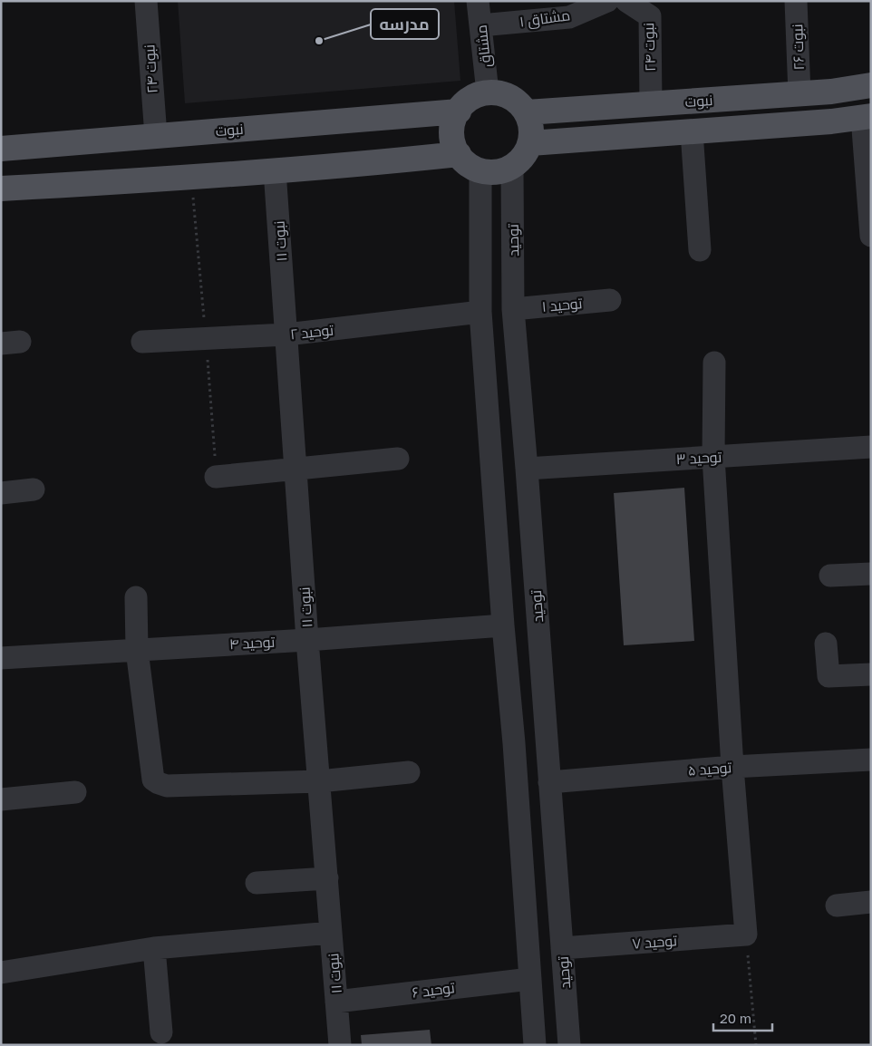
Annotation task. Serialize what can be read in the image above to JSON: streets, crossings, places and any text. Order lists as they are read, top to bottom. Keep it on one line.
{"streets":{"main road":["نبوت"],"street":["مشتاق ۱","مشتاق","نبوت ۲۴","نبوت ۲۶","توحید","نبوت ۱۱","توحید ۱","توحید ۲","توحید ۳","توحید ۴","توحید ۵","توحید ۷","توحید ۶"]},"crossings":[["مشتاق ۱","مشتاق"],["مشتاق","نبوت"],["مشتاق","توحید"],["نبوت ۲۴","نبوت"],["نبوت ۲۶","نبوت"],["نبوت","توحید"],["توحید","توحید ۱"],["توحید","توحید ۳"],["توحید","توحید ۵"],["توحید","توحید ۷"],["نبوت ۱۱","توحید ۲"],["نبوت ۱۱","توحید ۴"],["نبوت ۱۱","توحید ۶"]],"places":["مدرسه"],"scale_bar":"20 m"}
